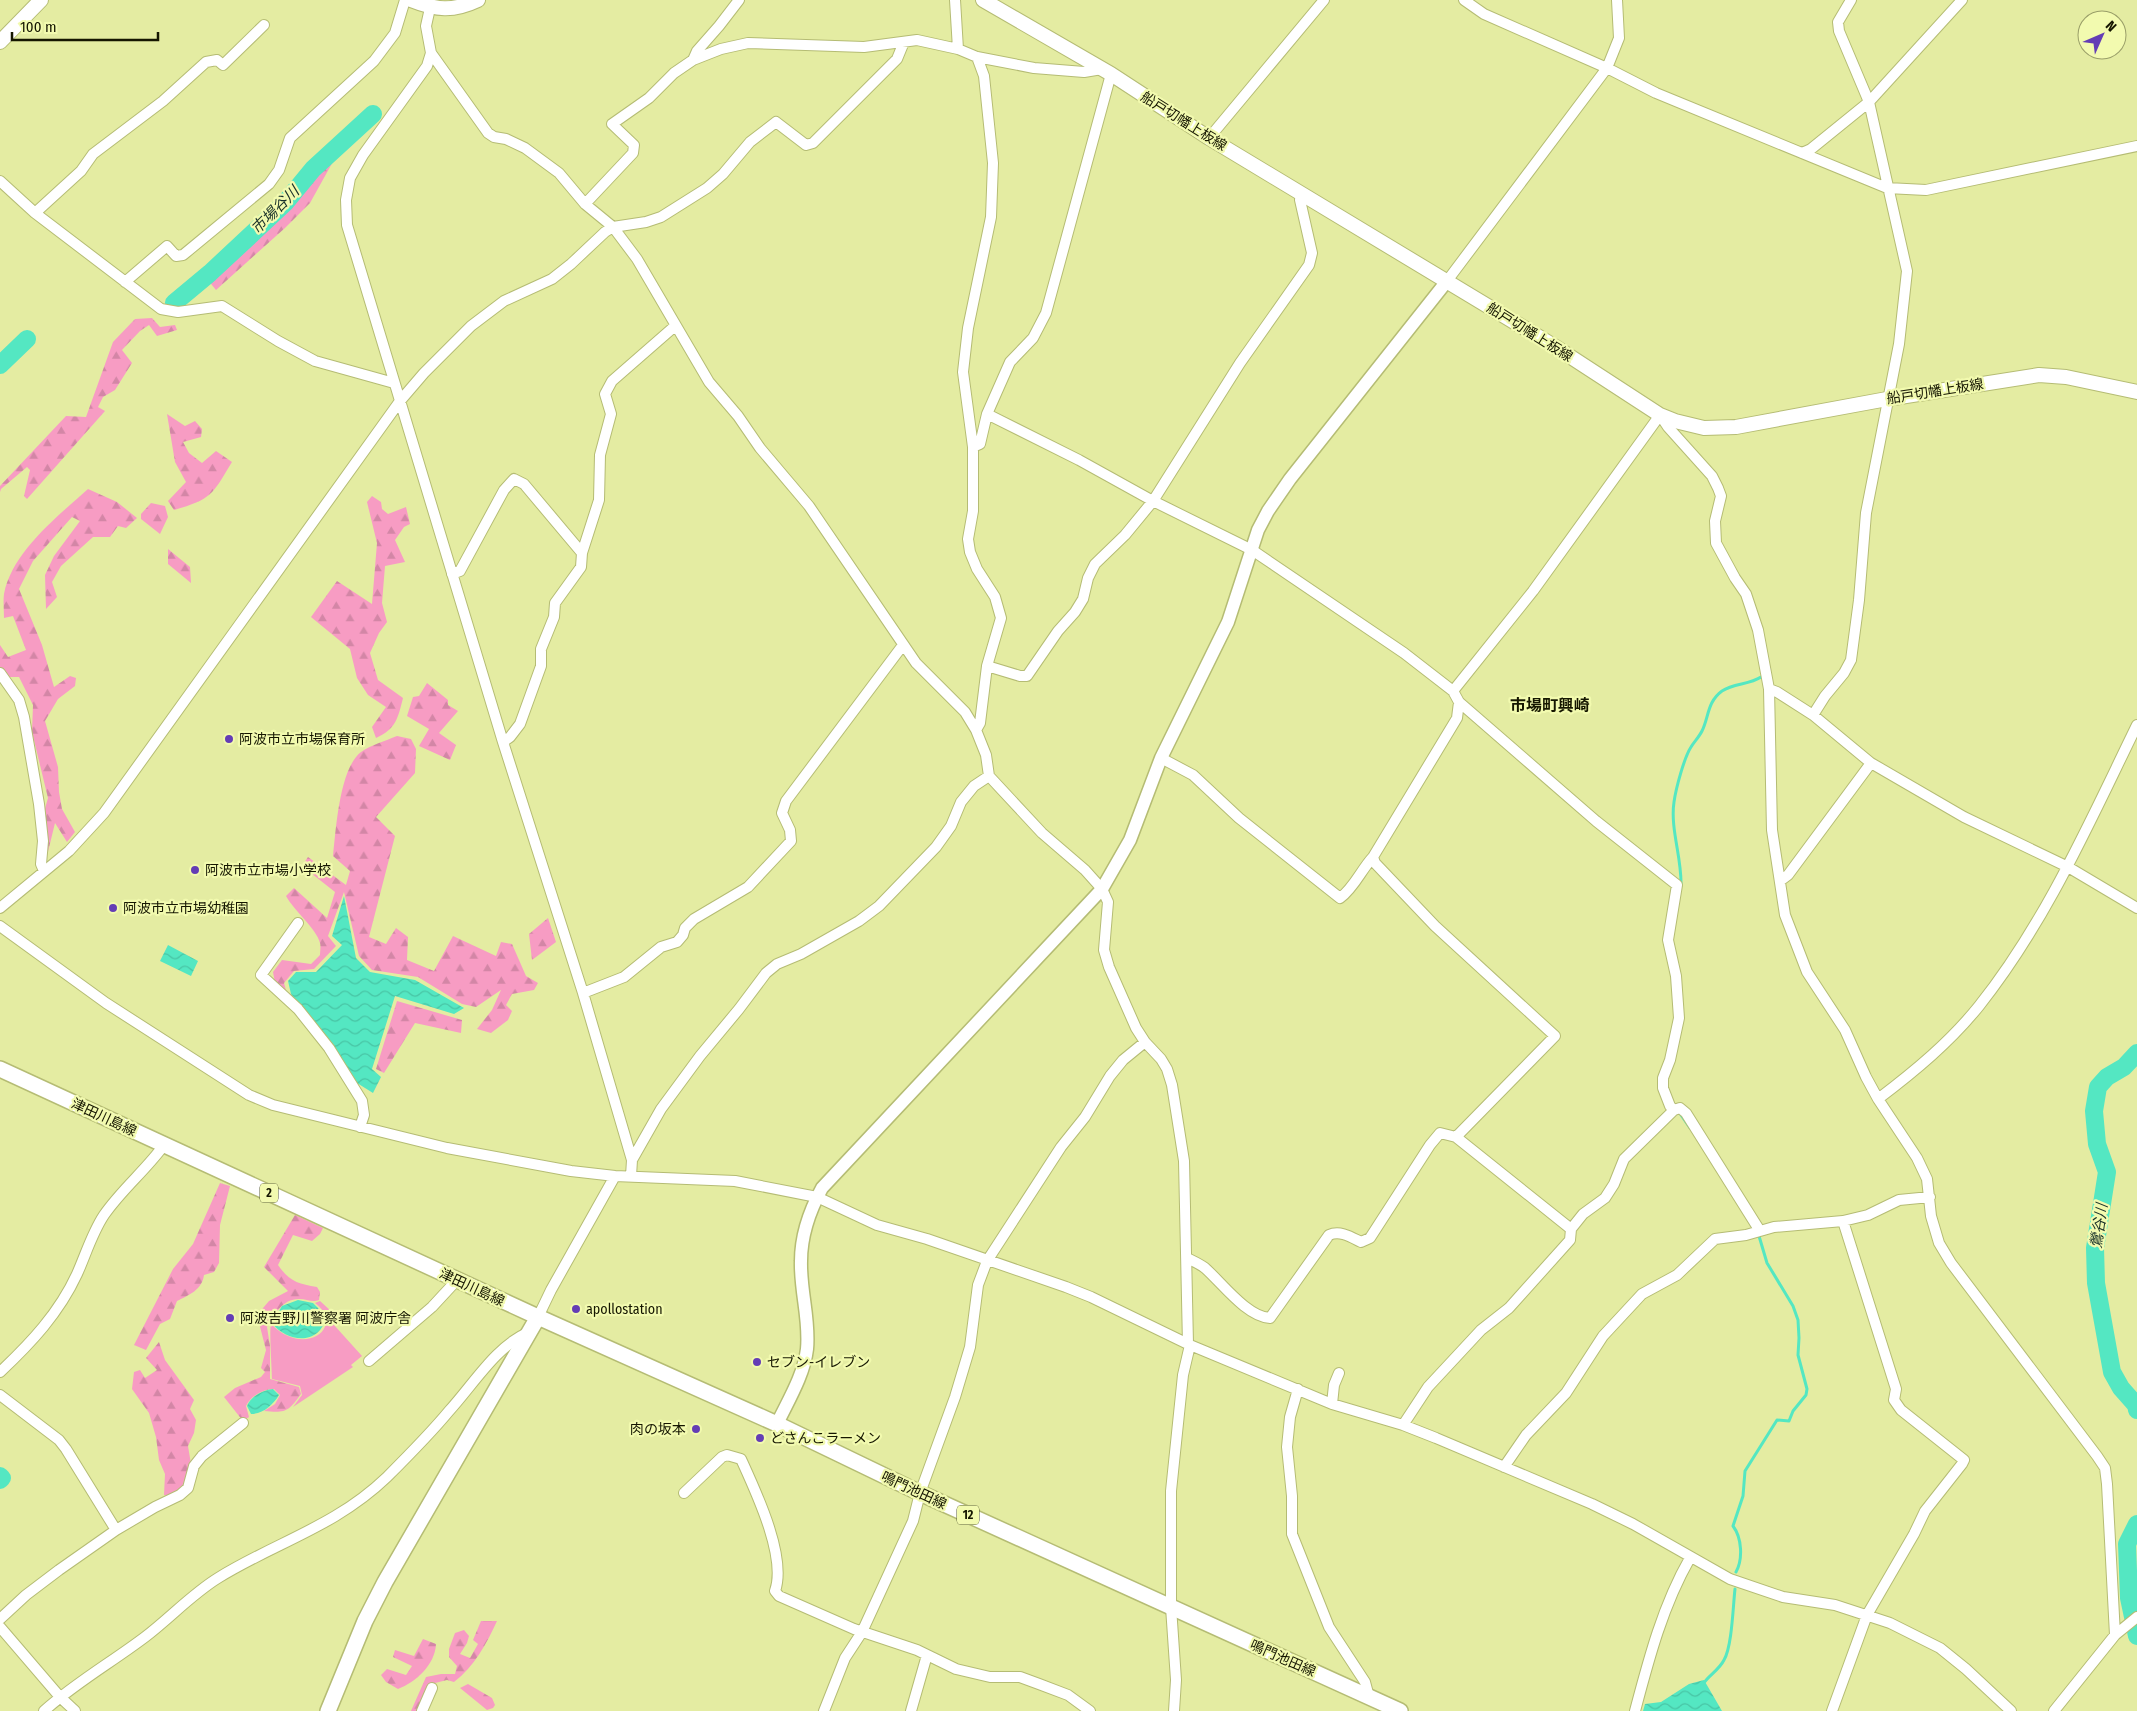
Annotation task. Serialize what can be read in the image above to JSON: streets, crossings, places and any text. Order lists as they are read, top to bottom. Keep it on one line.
{"streets":{"main road":["船戸切幡上板線","津田川島線","2","鳴門池田線","12"]},"crossings":[["津田川島線","鳴門池田線"]],"districts":["市場町興崎"],"water":["市場谷川","鶯谷川"],"places":["阿波市立市場保育所","阿波市立市場小学校","阿波市立市場幼稚園","apollostation","阿波吉野川警察署 阿波庁舎","セブン-イレブン","肉の坂本","どさんこラーメン"],"scale_bar":"100 m","north":"top right"}
